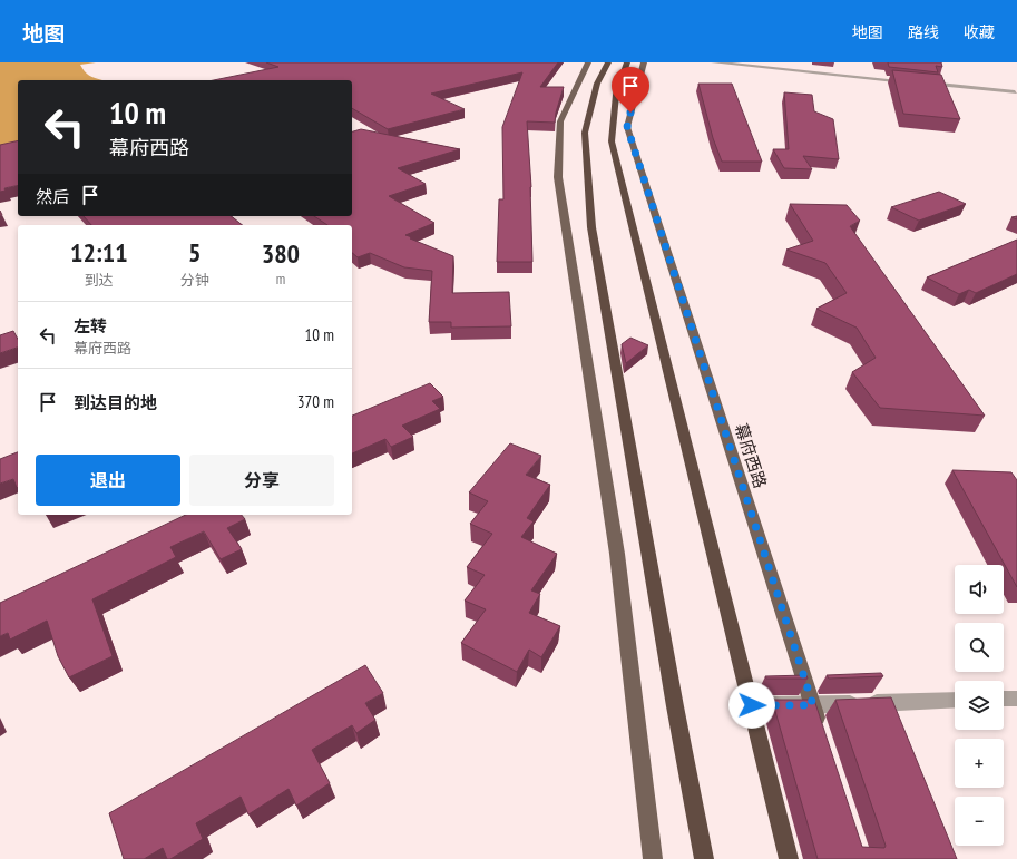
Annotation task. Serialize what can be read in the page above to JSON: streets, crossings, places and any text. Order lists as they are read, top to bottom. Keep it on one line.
{"streets":{"main road":["幕府西路"]},"page":{"header":"地图","nav":["地图","路线","收藏"],"turn":["10 m","幕府西路"],"then":"然后","eta":["12:11","到达","5","分钟","380","m"],"list":[{"name":"左转","note":"幕府西路","value":"10 m"},{"name":"到达目的地","value":"370 m"}],"buttons":["退出","分享"],"map_buttons":["+","−"]}}
